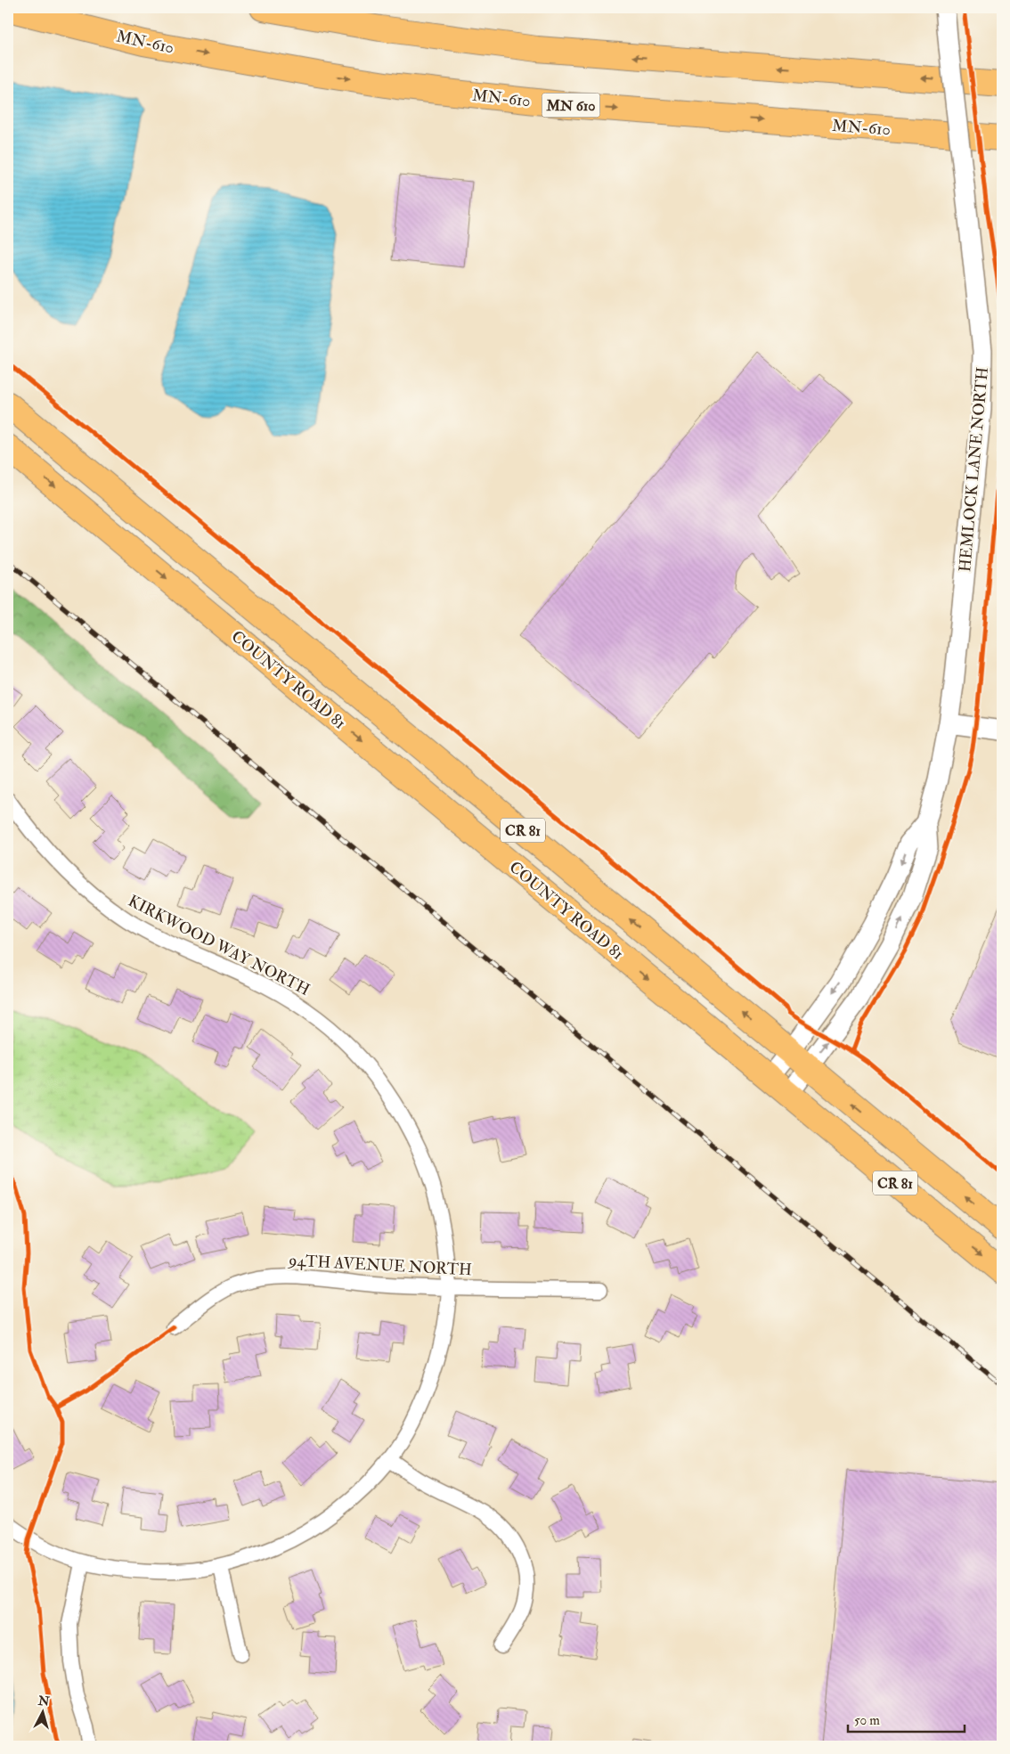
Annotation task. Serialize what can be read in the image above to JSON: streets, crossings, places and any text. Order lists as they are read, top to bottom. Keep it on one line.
{"streets":{"highway":["MN-610","MN 610","COUNTY ROAD 81","CR 81"],"street":["HEMLOCK LANE NORTH","KIRKWOOD WAY NORTH","94TH AVENUE NORTH"]},"crossings":[["HEMLOCK LANE NORTH","COUNTY ROAD 81"],["KIRKWOOD WAY NORTH","94TH AVENUE NORTH"]],"scale_bar":"50 m","north":"top"}
